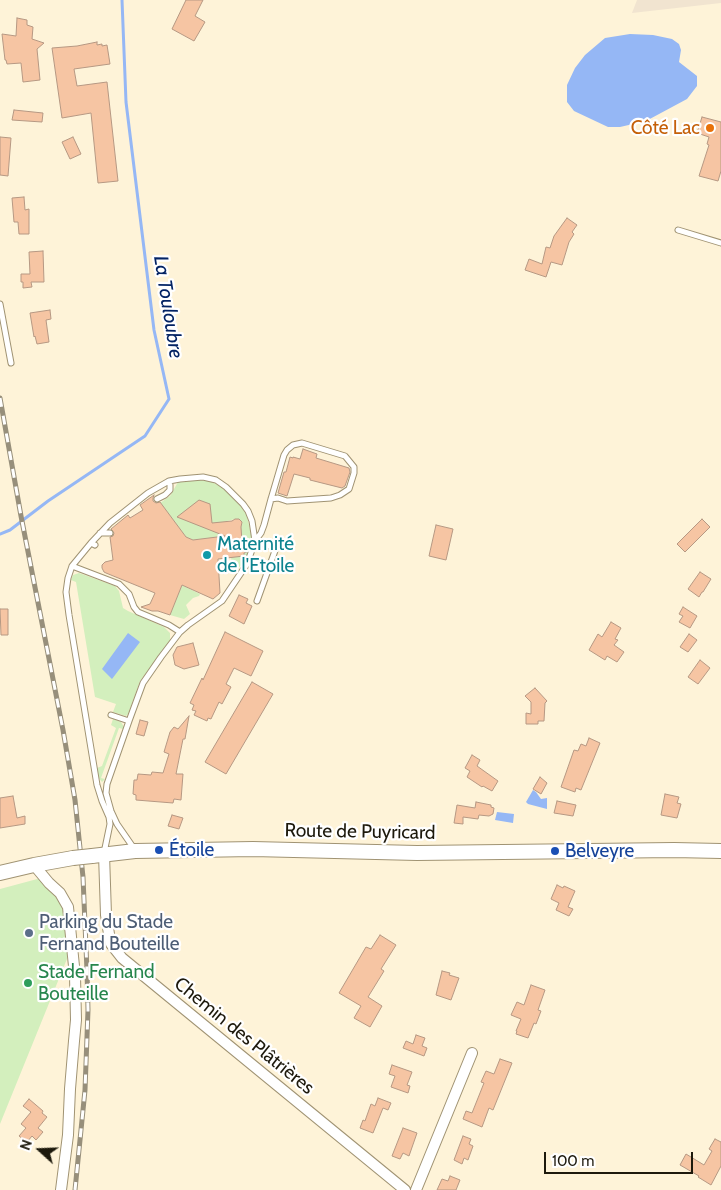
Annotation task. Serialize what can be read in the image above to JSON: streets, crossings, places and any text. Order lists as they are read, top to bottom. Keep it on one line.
{"streets":{"main road":["Route de Puyricard"],"street":["Chemin des Plâtrières"]},"crossings":[["Route de Puyricard","Chemin des Plâtrières"]],"water":["La Touloubre"],"places":["Côté Lac","Maternité de l'Etoile","Étoile","Belveyre","Parking du Stade Fernand Bouteille","Stade Fernand Bouteille"],"scale_bar":"100 m","north":"left"}
